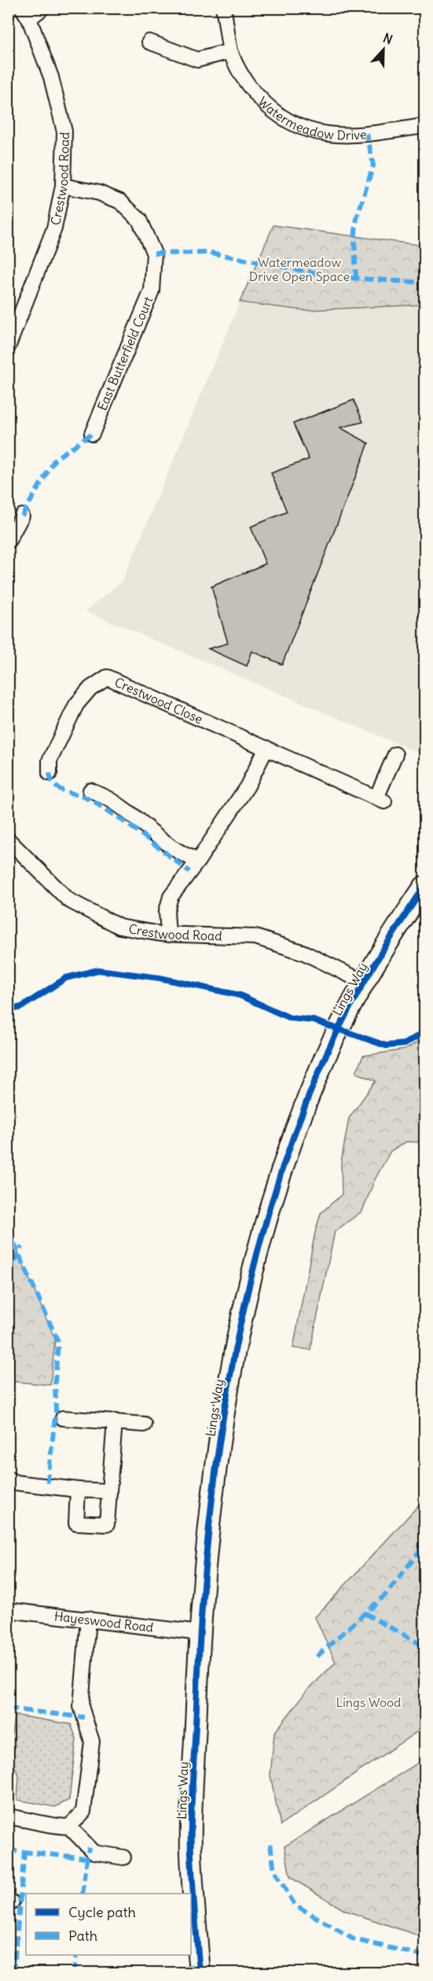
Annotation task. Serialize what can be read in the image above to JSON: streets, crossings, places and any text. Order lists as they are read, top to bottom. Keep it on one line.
{"streets":{"street":["Watermeadow Drive","Crestwood Road","East Butterfield Court","Crestwood Close","Lings Way","Hayeswood Road"]},"crossings":[["Crestwood Road","East Butterfield Court"],["Crestwood Road","Lings Way"],["Lings Way","Hayeswood Road"]],"parks":["Watermeadow Drive Open Space","Lings Wood"],"legend":["Cycle path","Path"],"north":"top"}
